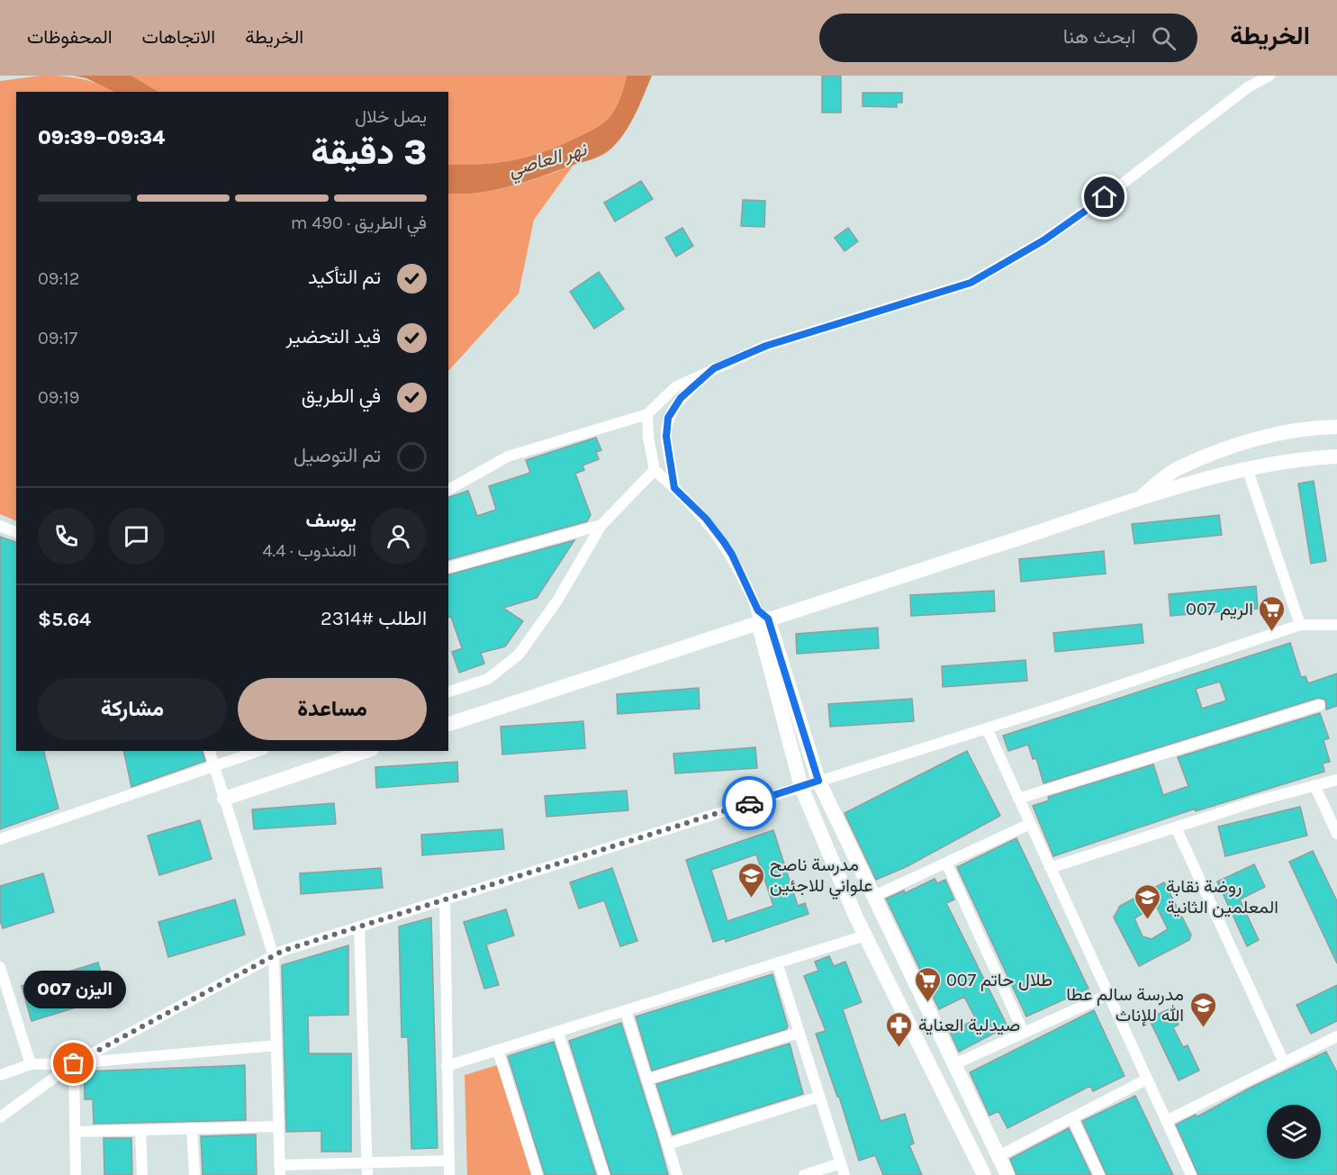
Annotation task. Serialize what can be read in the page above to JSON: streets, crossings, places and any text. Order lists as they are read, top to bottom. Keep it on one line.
{"water":["نهر العاصي"],"places":{"supermarket":["الريم 007","طلال حاتم 007"],"school or university":["مدرسة ناصح علواني للاجئين","روضة نقابة المعلمين الثانية","مدرسة سالم عطا الله للإناث"],"pharmacy":["صيدلية العناية"],"other":["اليزن 007"]},"page":{"header":"الخريطة","search":"ابحث هنا","nav":["الخريطة","الاتجاهات","المحفوظات"],"heading":["3 دقيقة","يصل خلال","09:34–09:39"],"panel":["يوسف","المندوب · 4.4","الطلب #2314","$5.64"],"bar":"في الطريق · 490 m","list":[["تم التأكيد","09:12"],["قيد التحضير","09:17"],["في الطريق","09:19"],"تم التوصيل"],"buttons":["مساعدة","مشاركة"],"bubble":"اليزن 007"}}
